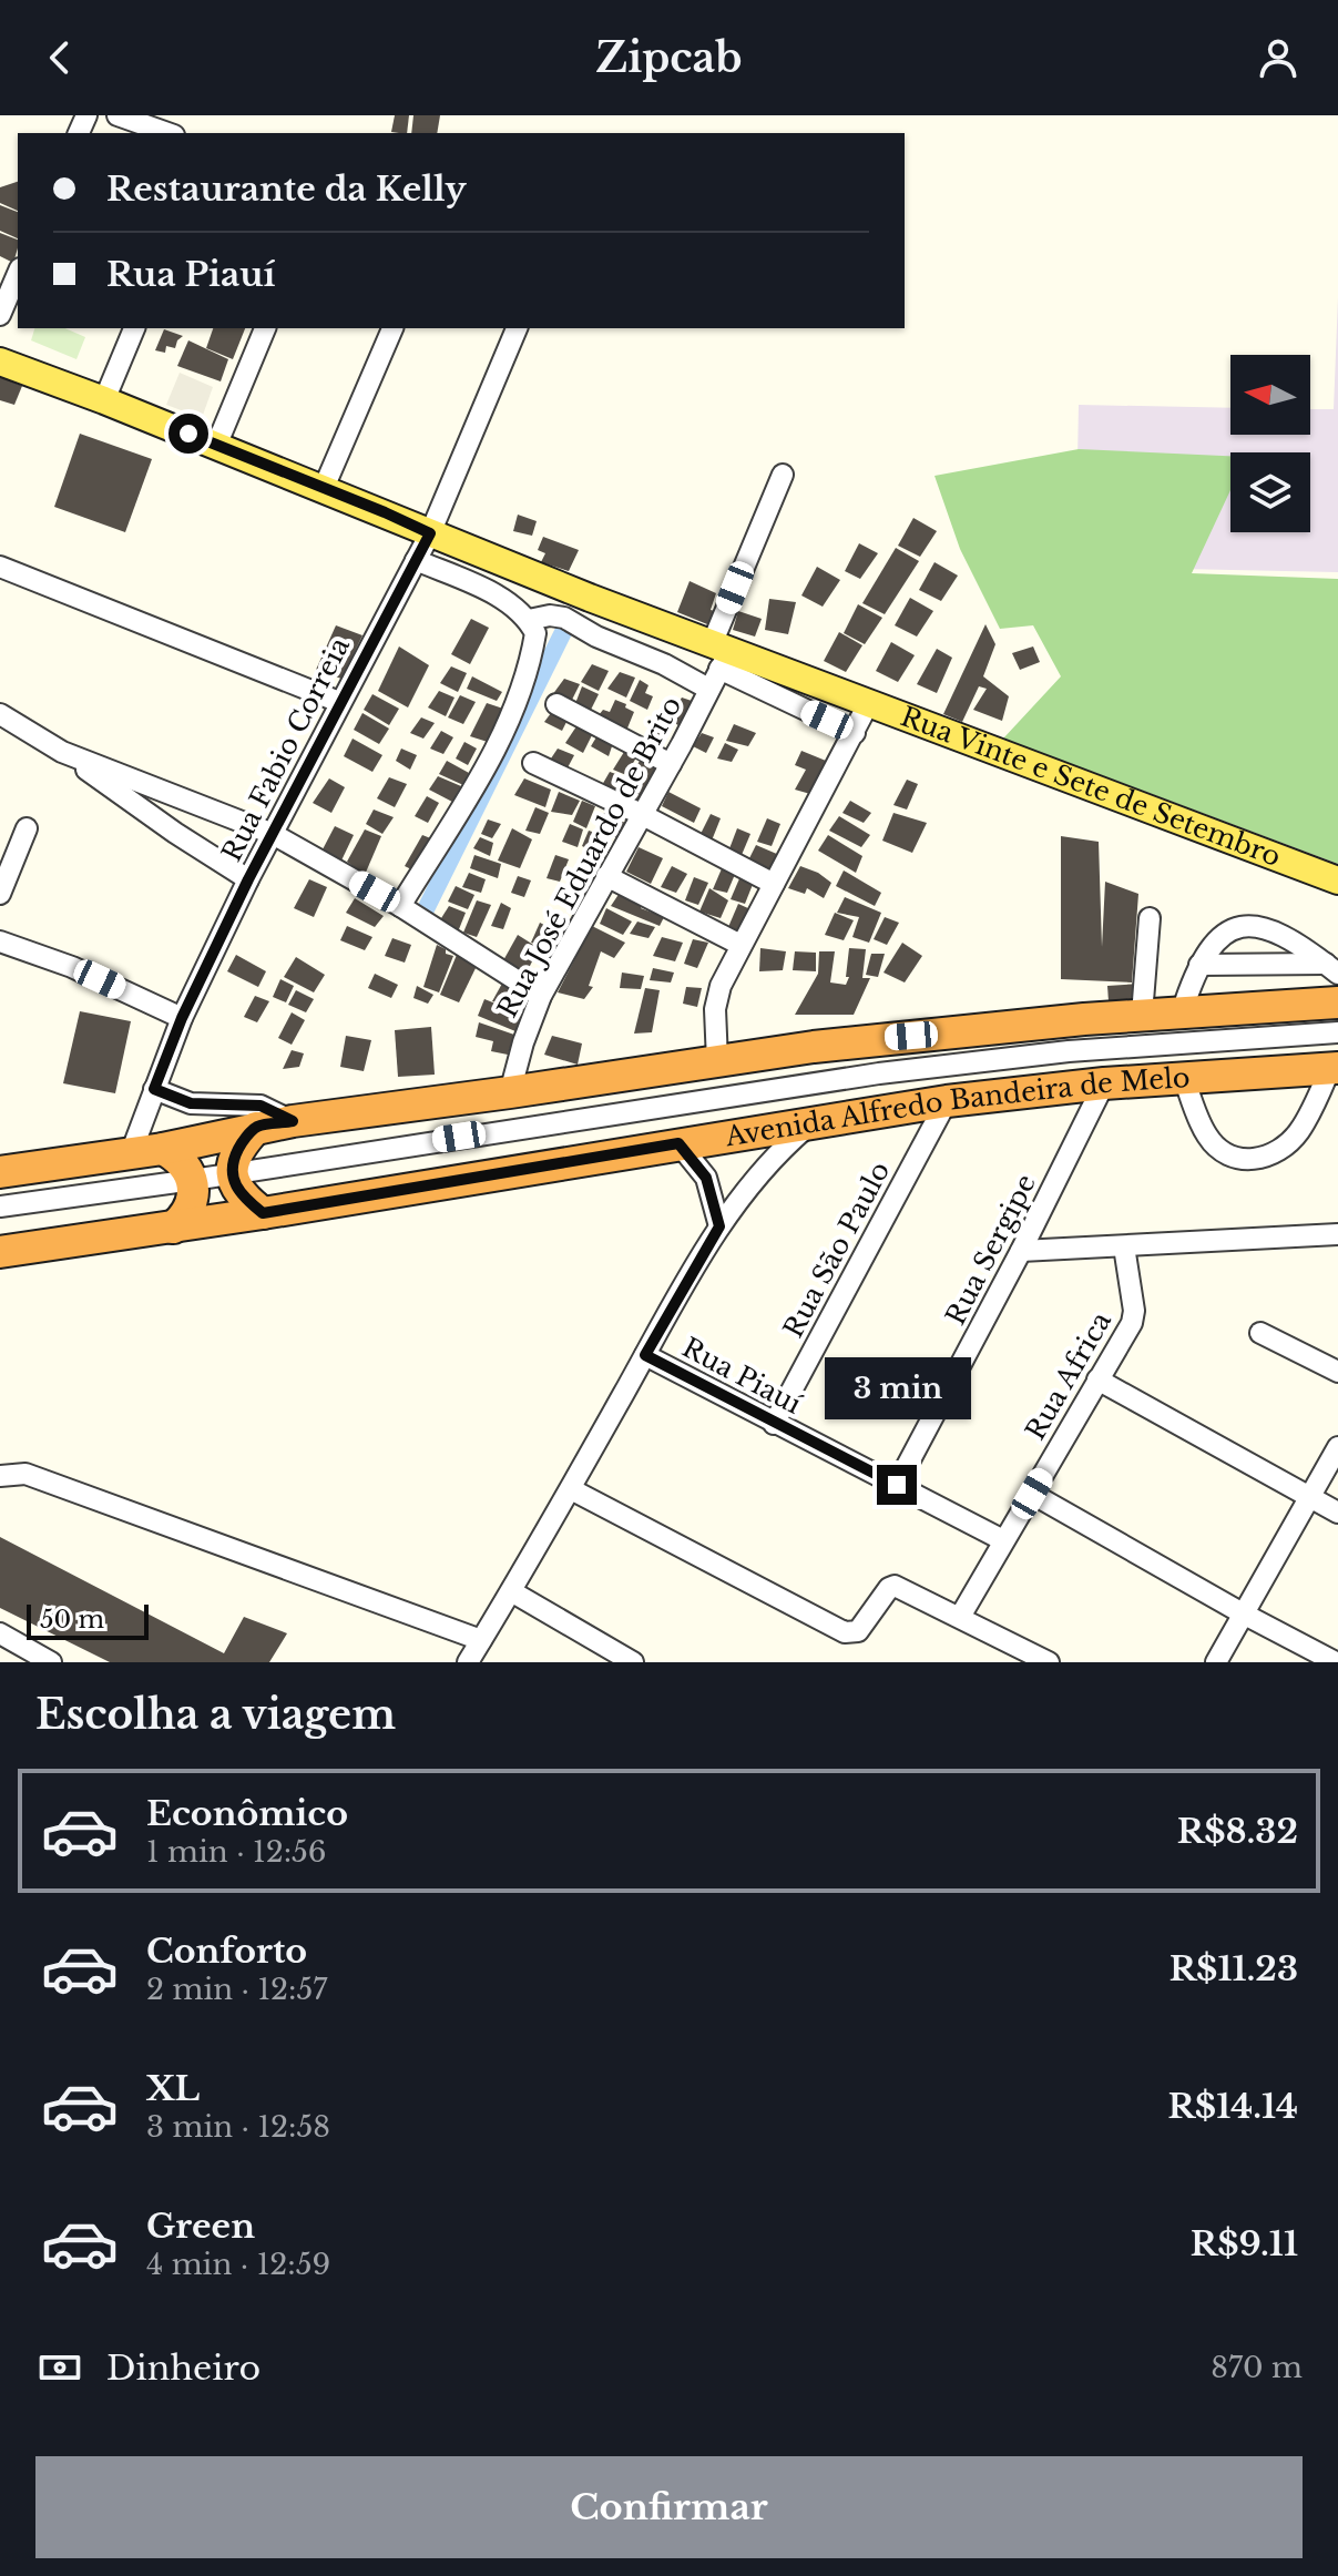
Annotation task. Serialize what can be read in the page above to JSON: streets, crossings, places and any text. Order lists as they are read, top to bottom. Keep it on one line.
{"streets":{"highway":["Avenida Alfredo Bandeira de Melo"],"main road":["Rua Vinte e Sete de Setembro"],"street":["Rua Fabio Correia","Rua José Eduardo de Brito","Rua São Paulo","Rua Sergipe","Rua Piauí","Rua Africa"]},"crossings":[["Rua Fabio Correia","Rua Vinte e Sete de Setembro"],["Rua Vinte e Sete de Setembro","Rua José Eduardo de Brito"],["Avenida Alfredo Bandeira de Melo","Rua São Paulo"],["Avenida Alfredo Bandeira de Melo","Rua Sergipe"],["Rua São Paulo","Rua Piauí"],["Rua Sergipe","Rua Piauí"],["Rua Piauí","Rua Africa"]],"scale_bar":"50 m","north":"left","page":{"header":"Zipcab","banner":["Restaurante da Kelly","Rua Piauí"],"bubble":"3 min","scale":"50 m","heading":"Escolha a viagem","list":[{"name":"Econômico","note":"1 min · 12:56","value":"R$8.32"},{"name":"Conforto","note":"2 min · 12:57","value":"R$11.23"},{"name":"XL","note":"3 min · 12:58","value":"R$14.14"},{"name":"Green","note":"4 min · 12:59","value":"R$9.11"}],"pay":["Dinheiro","870 m"],"buttons":"Confirmar"}}
